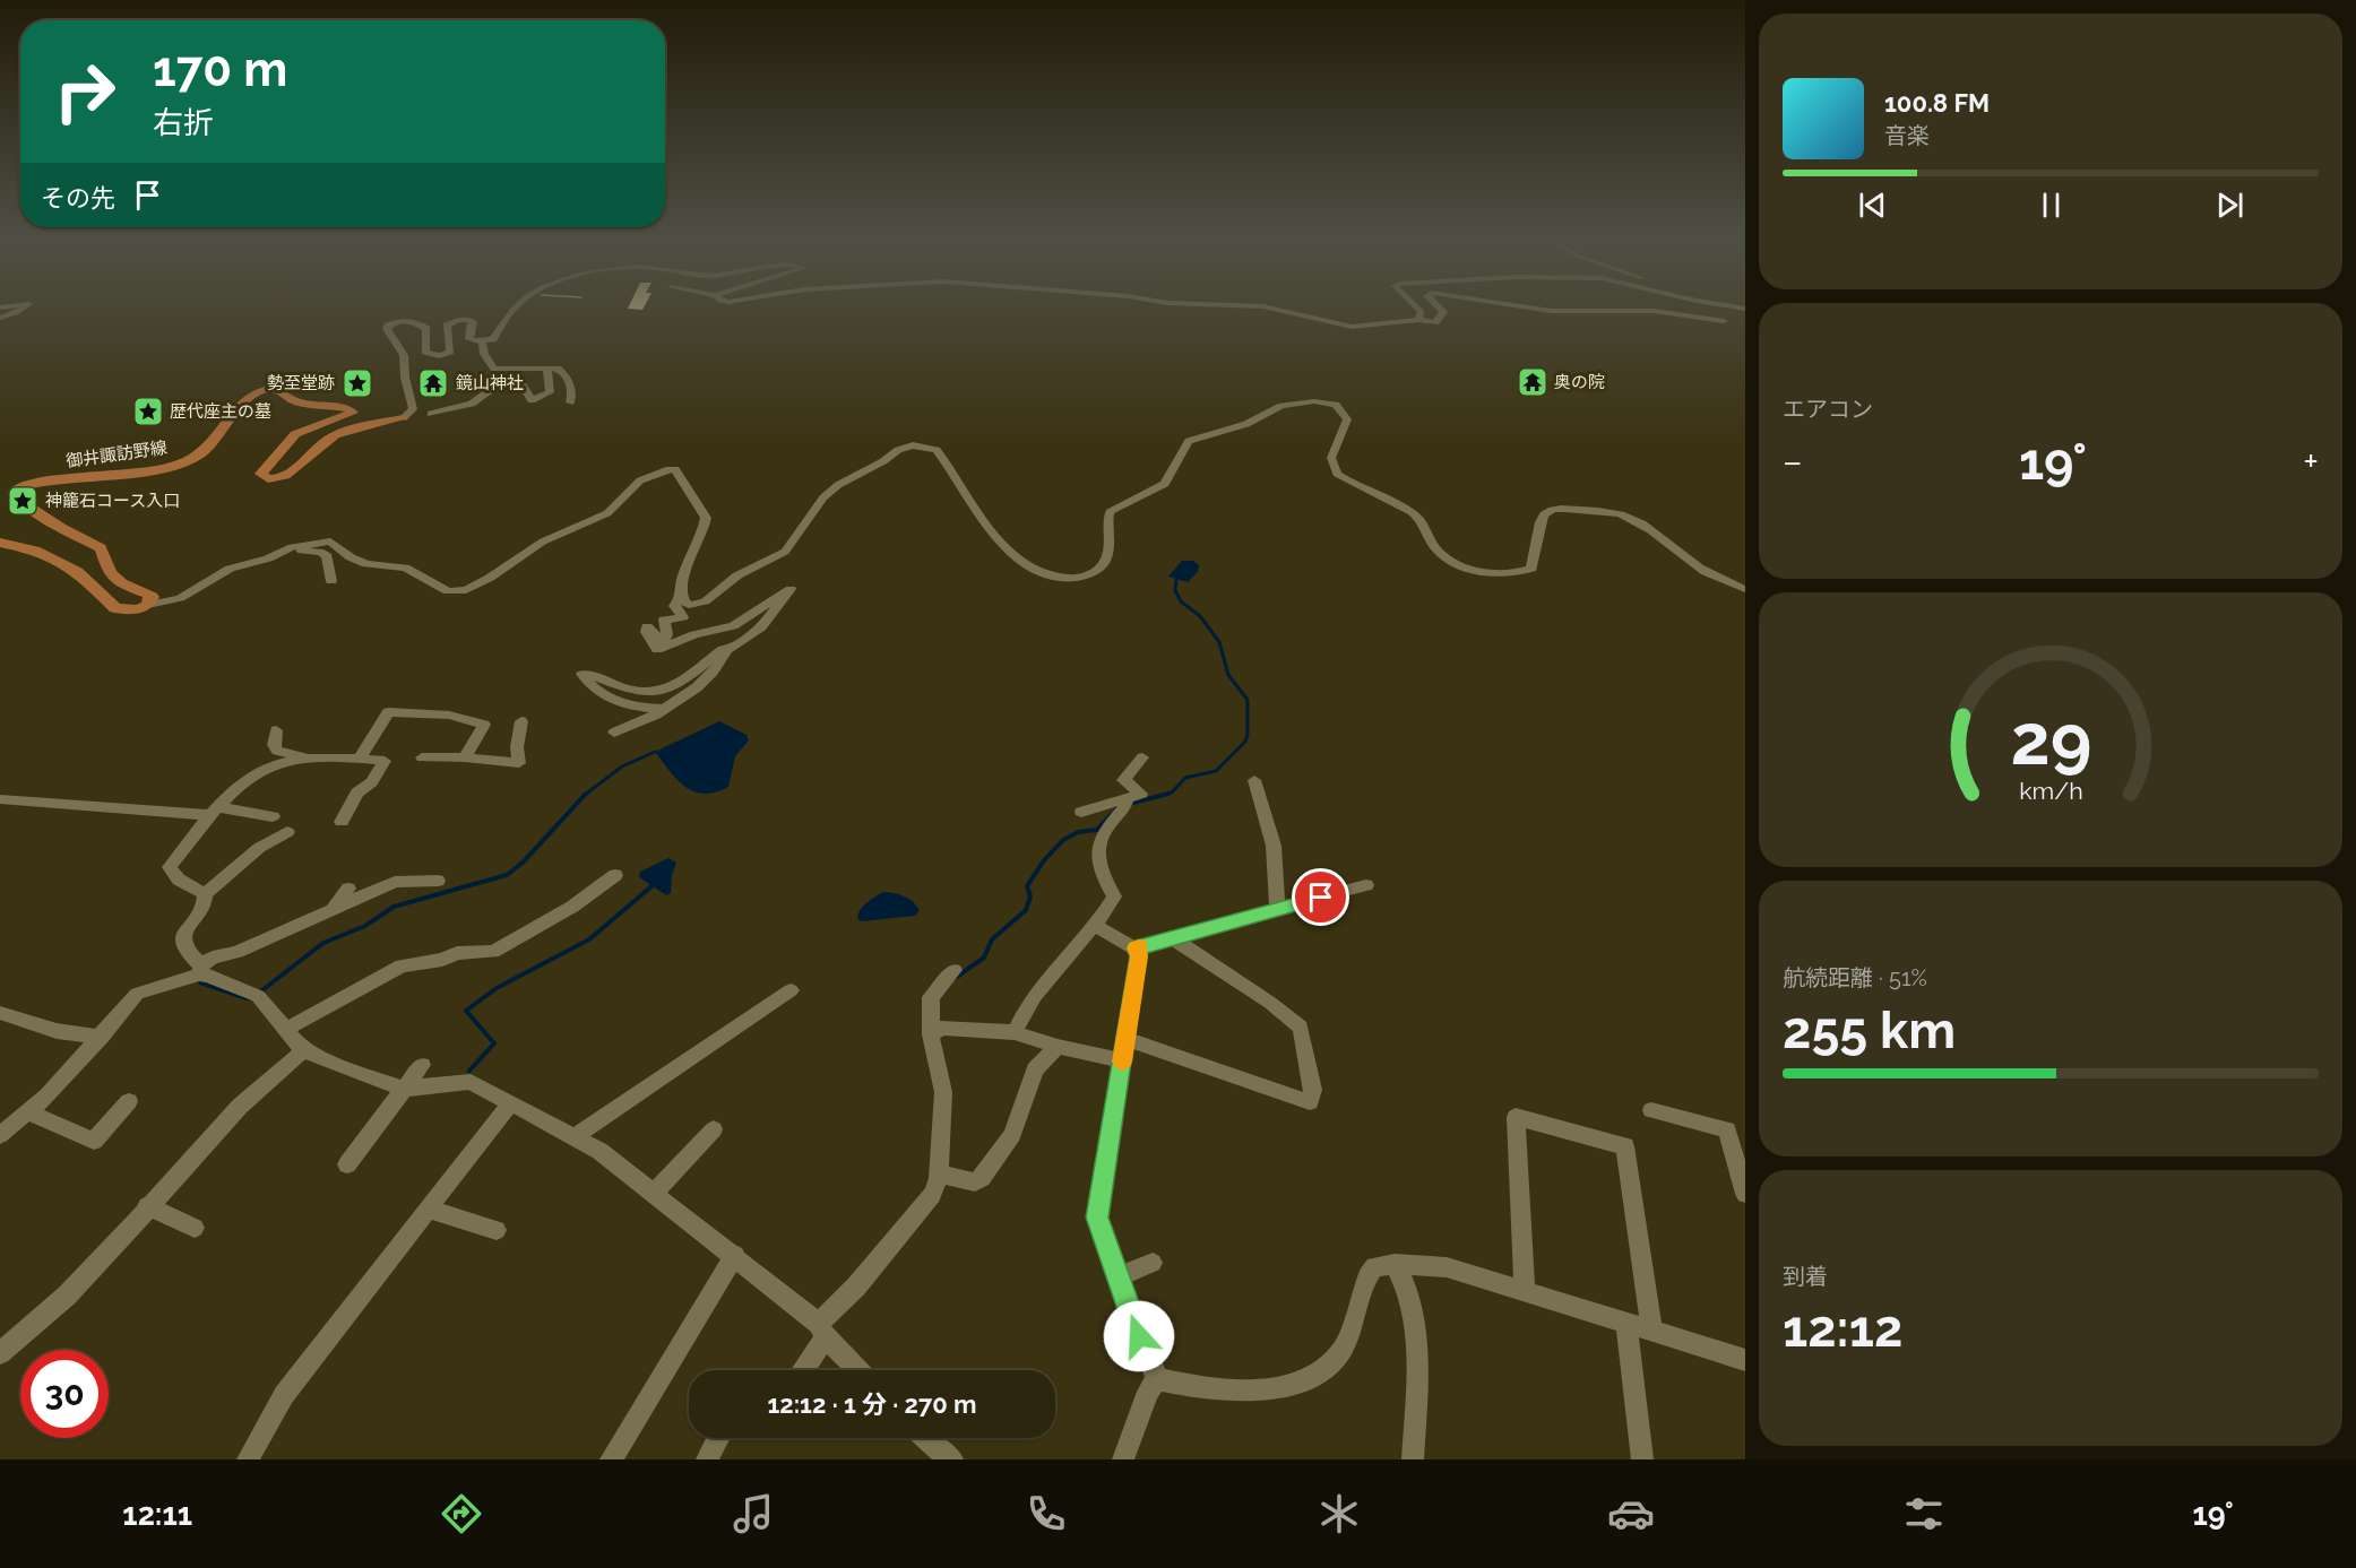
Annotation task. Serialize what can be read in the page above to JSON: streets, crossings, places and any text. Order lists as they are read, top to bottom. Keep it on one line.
{"streets":{"main road":["御井諏訪野線"]},"places":{"temple":["奥の院","鏡山神社"],"place":["勢至堂跡","歴代座主の墓","神籠石コース入口"]},"page":{"turn":["170 m","右折"],"song":["100.8 FM","音楽"],"then":"その先","tile":["エアコン",["航続距離 · 51%","255 km"],["到着","12:12"]],"heat":["−","19°","+"],"limit":"30","trip":"12:12 · 1 分 · 270 m","tabs":["12:11","19°"],"gauge":["29","km/h"]}}
